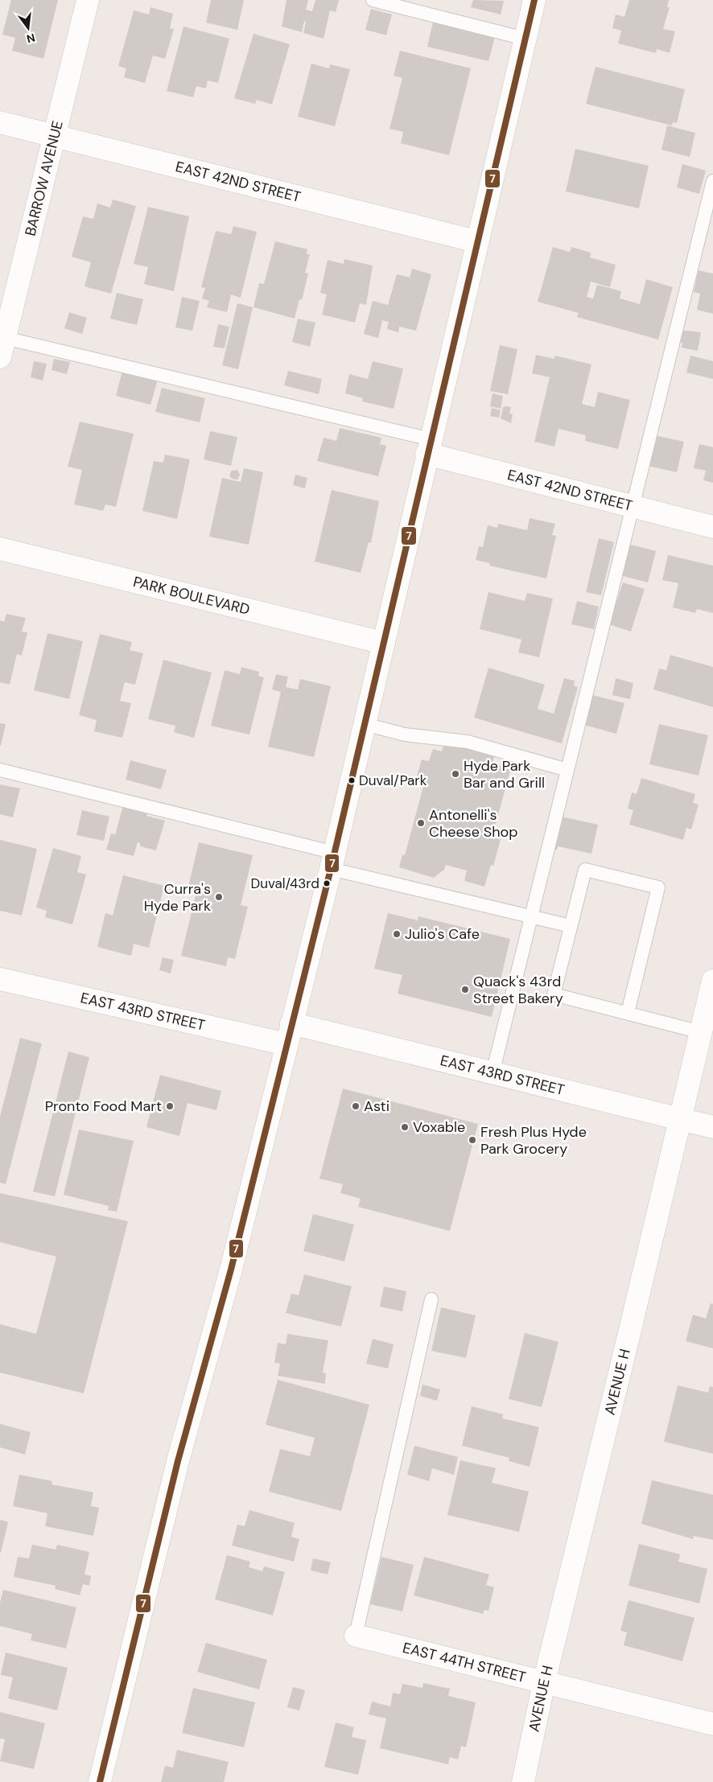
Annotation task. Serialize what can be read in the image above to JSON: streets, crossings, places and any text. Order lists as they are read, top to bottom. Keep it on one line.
{"streets":{"street":["BARROW AVENUE","EAST 42ND STREET","PARK BOULEVARD","EAST 43RD STREET","AVENUE H","EAST 44TH STREET"]},"crossings":[["BARROW AVENUE","EAST 42ND STREET"],["EAST 43RD STREET","AVENUE H"],["AVENUE H","EAST 44TH STREET"]],"places":["Hyde Park Bar and Grill","Duval/Park","Antonelli's Cheese Shop","Duval/43rd","Curra's Hyde Park","Julio's Cafe","Quack's 43rd Street Bakery","Pronto Food Mart","Asti","Voxable","Fresh Plus Hyde Park Grocery"],"lines":["transit line 7"],"north":"bottom"}
